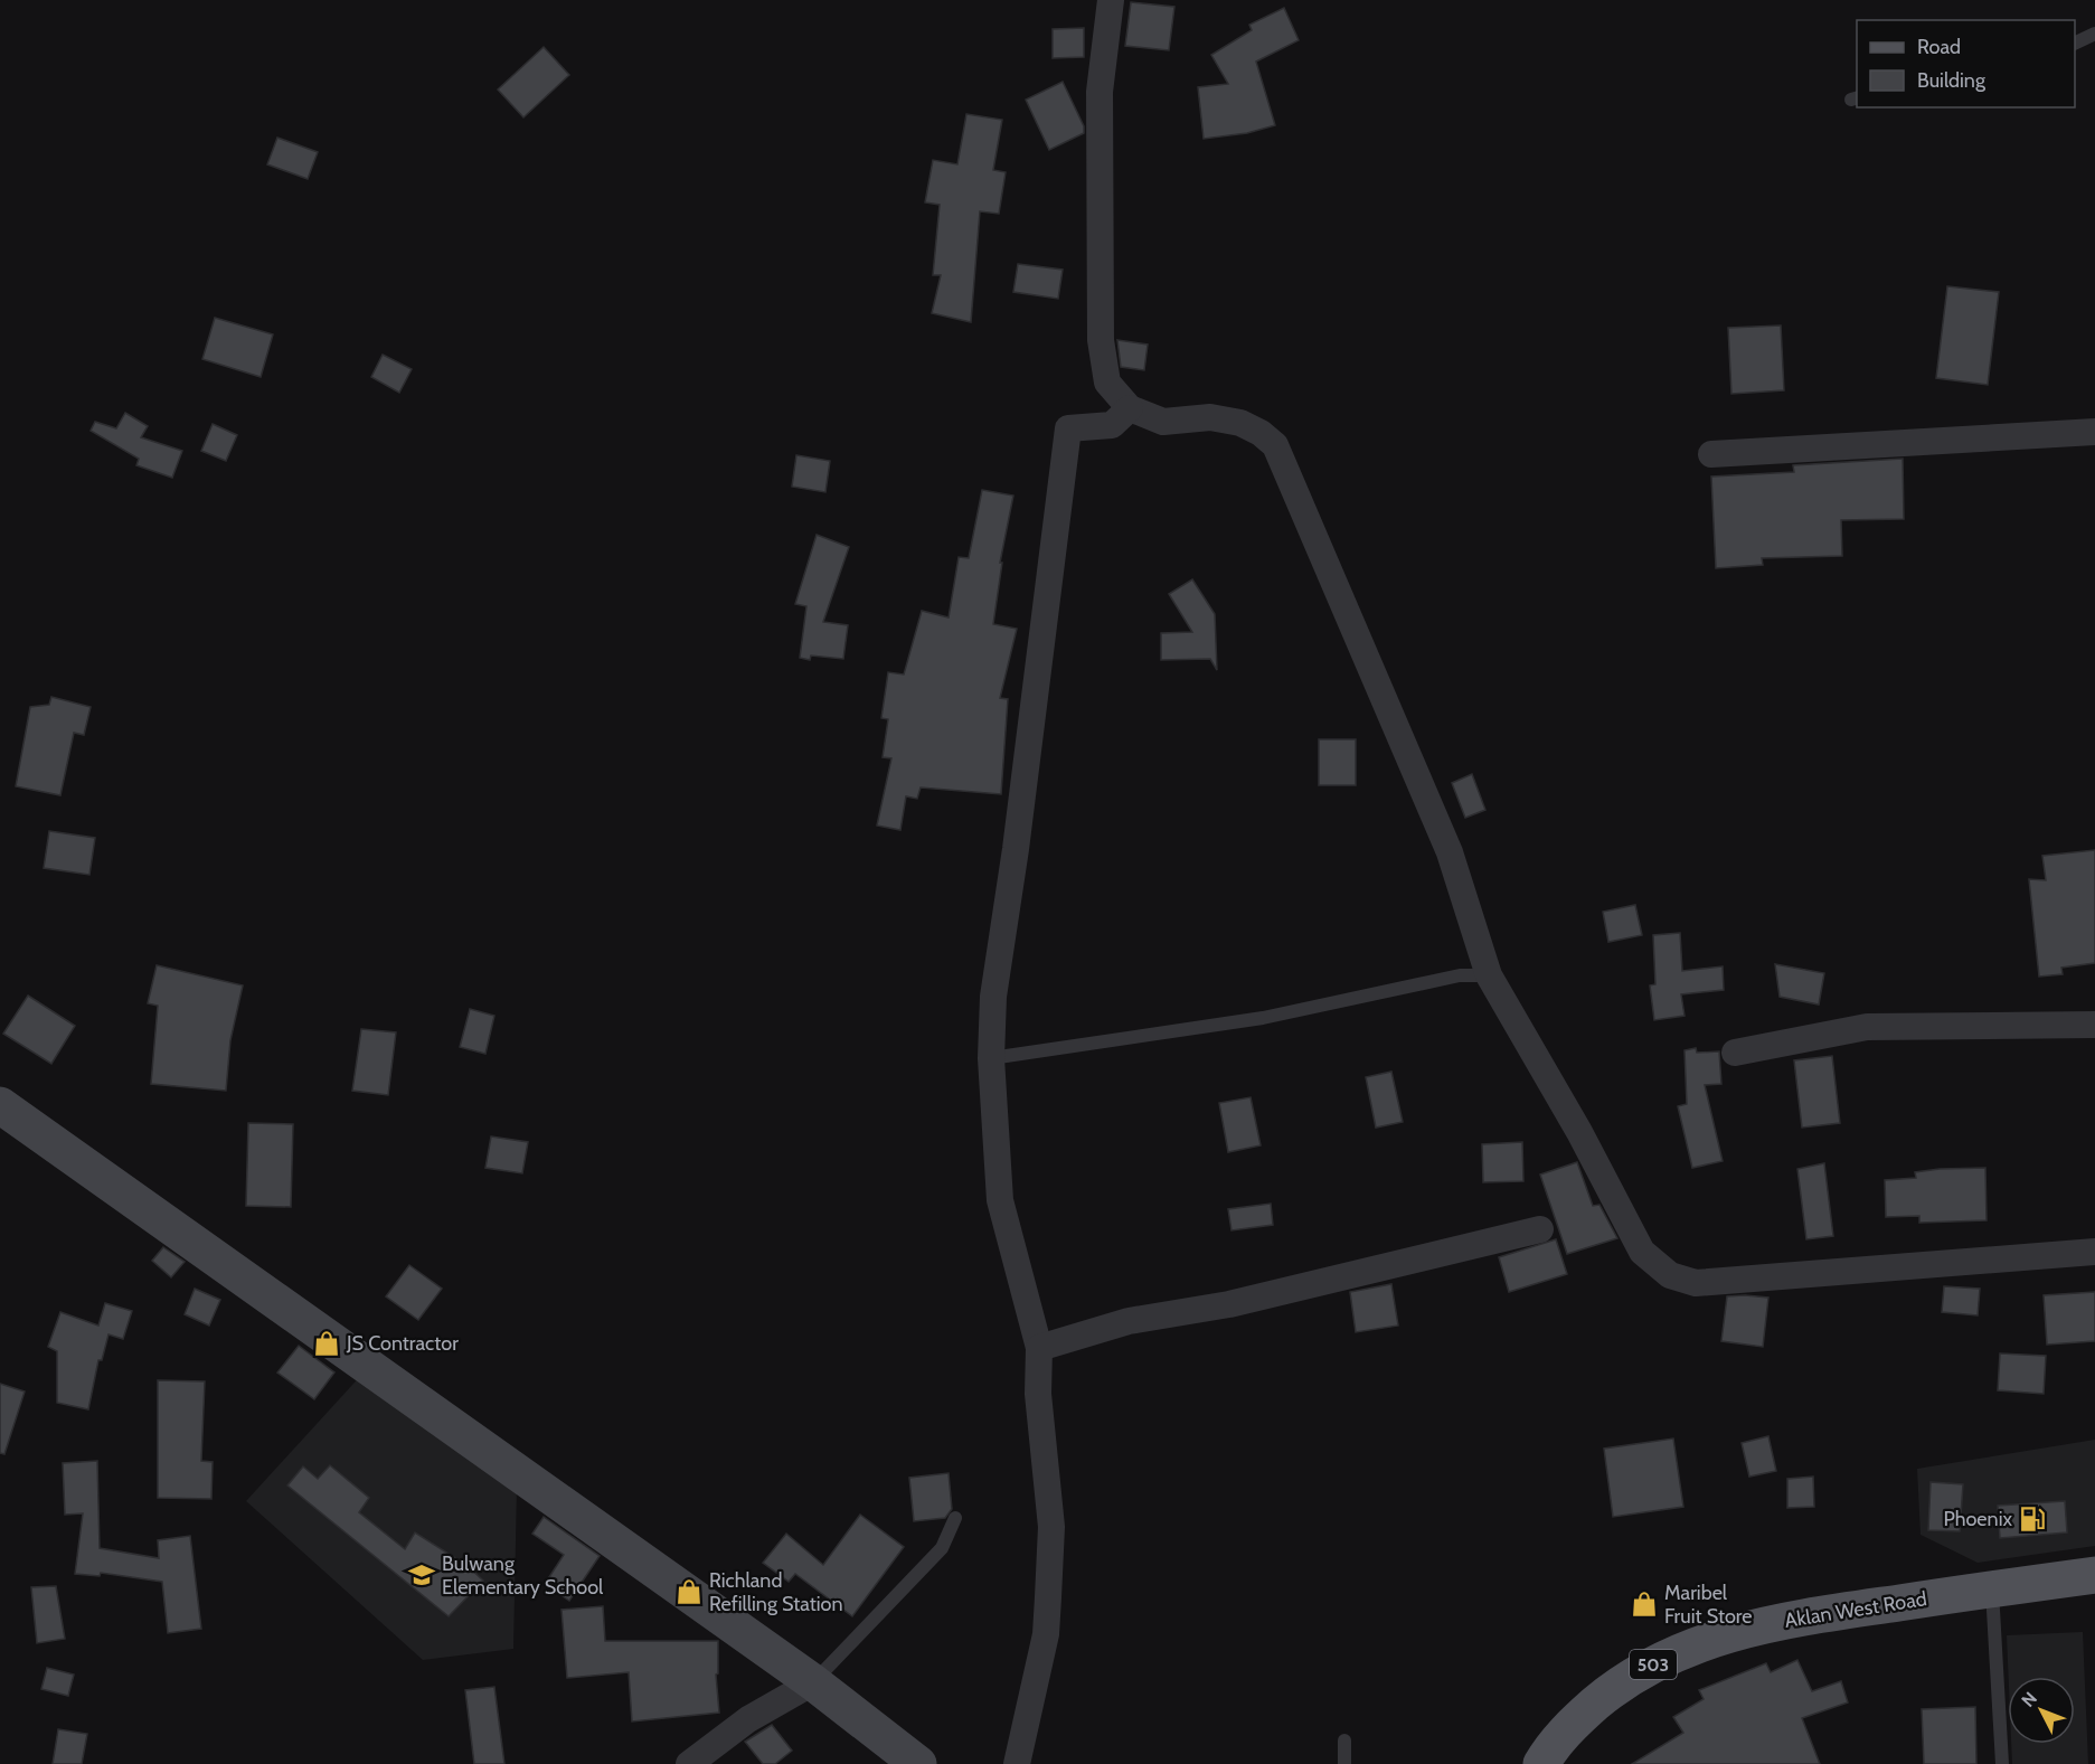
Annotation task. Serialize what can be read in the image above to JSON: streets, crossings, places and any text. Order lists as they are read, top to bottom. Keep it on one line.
{"streets":{"main road":["Aklan West Road","503"]},"places":{"shop":["JS Contractor","Richland Refilling Station","Maribel Fruit Store"],"fuel station":["Phoenix"],"school or university":["Bulwang Elementary School"]},"legend":["Road","Building"],"north":"top left"}
